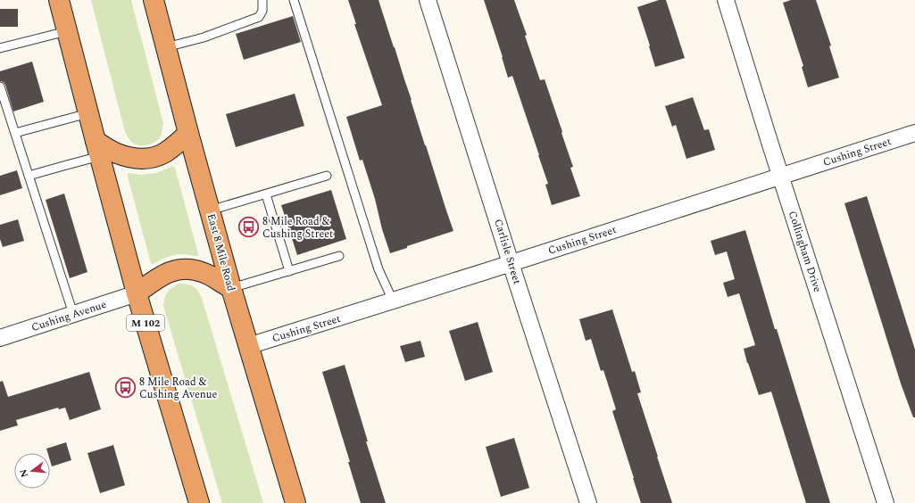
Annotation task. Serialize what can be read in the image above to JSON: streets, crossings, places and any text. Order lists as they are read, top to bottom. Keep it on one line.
{"streets":{"highway":["East 8 Mile Road","M 102"],"street":["Cushing Street","Carlisle Street","Collingham Drive","Cushing Avenue"]},"crossings":[["Cushing Street","Carlisle Street"],["Cushing Street","Collingham Drive"],["Cushing Street","East 8 Mile Road"],["Cushing Avenue","M 102"]],"places":{"bus stop":["8 Mile Road & Cushing Street","8 Mile Road & Cushing Avenue"]},"north":"left"}
